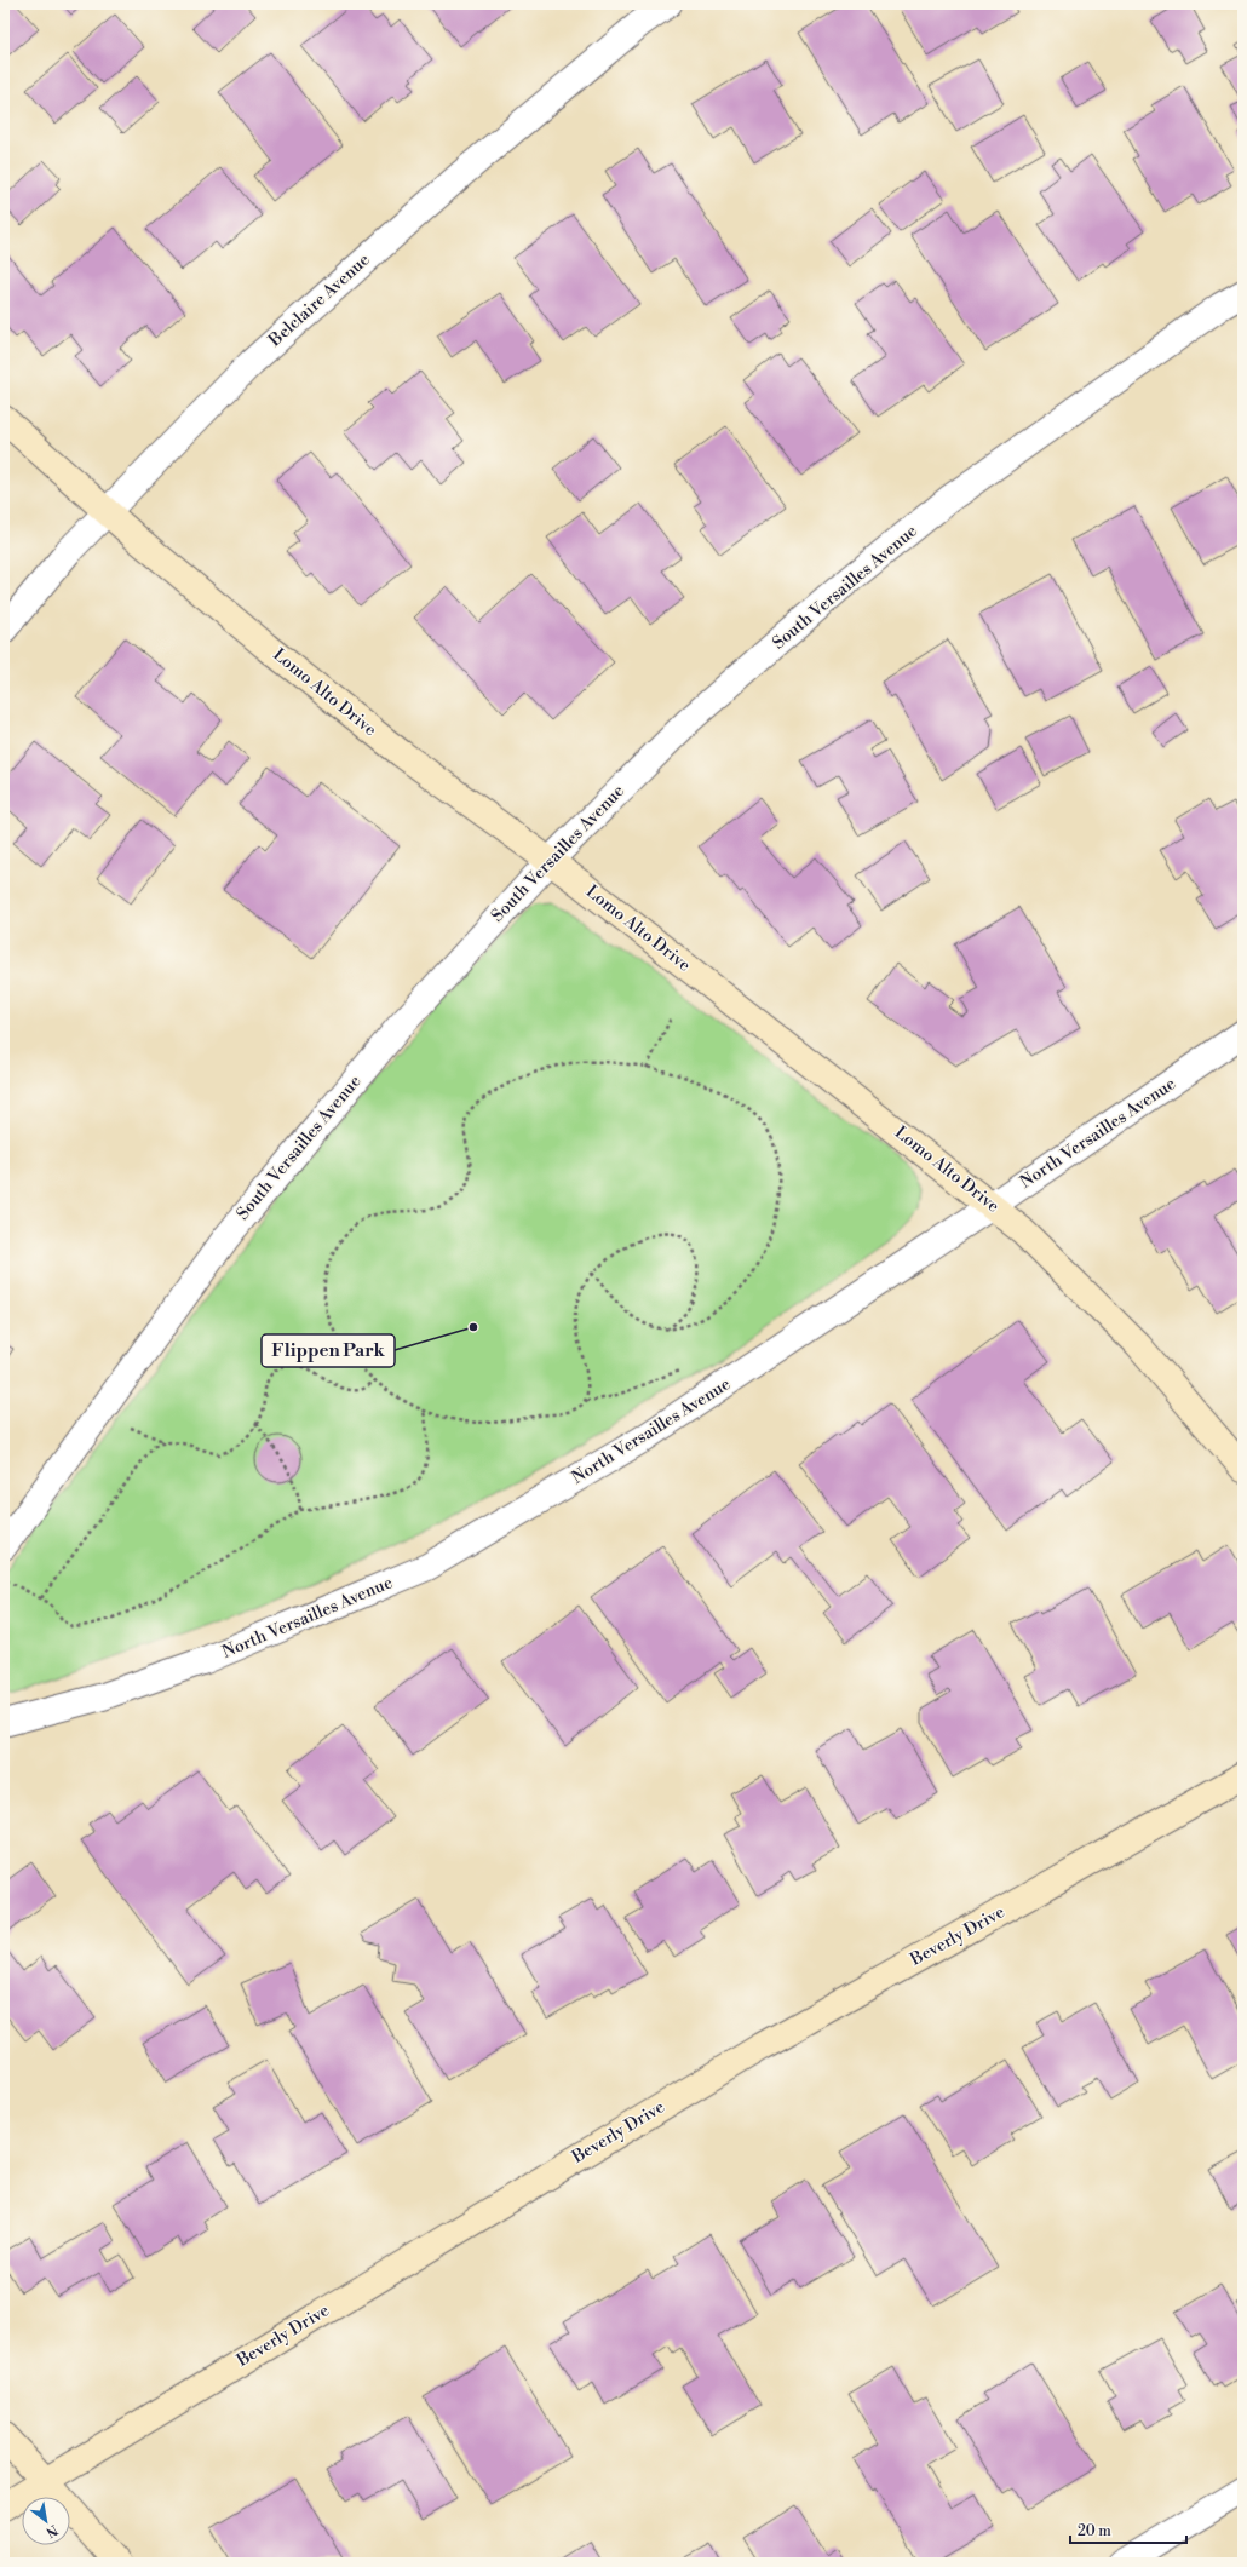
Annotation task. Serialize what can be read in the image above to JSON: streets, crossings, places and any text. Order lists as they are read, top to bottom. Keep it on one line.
{"streets":{"street":["Belclaire Avenue","South Versailles Avenue","Lomo Alto Drive","North Versailles Avenue","Beverly Drive"]},"crossings":[["Belclaire Avenue","Lomo Alto Drive"],["South Versailles Avenue","Lomo Alto Drive"],["Lomo Alto Drive","North Versailles Avenue"]],"places":["Flippen Park"],"scale_bar":"20 m","north":"bottom right"}
